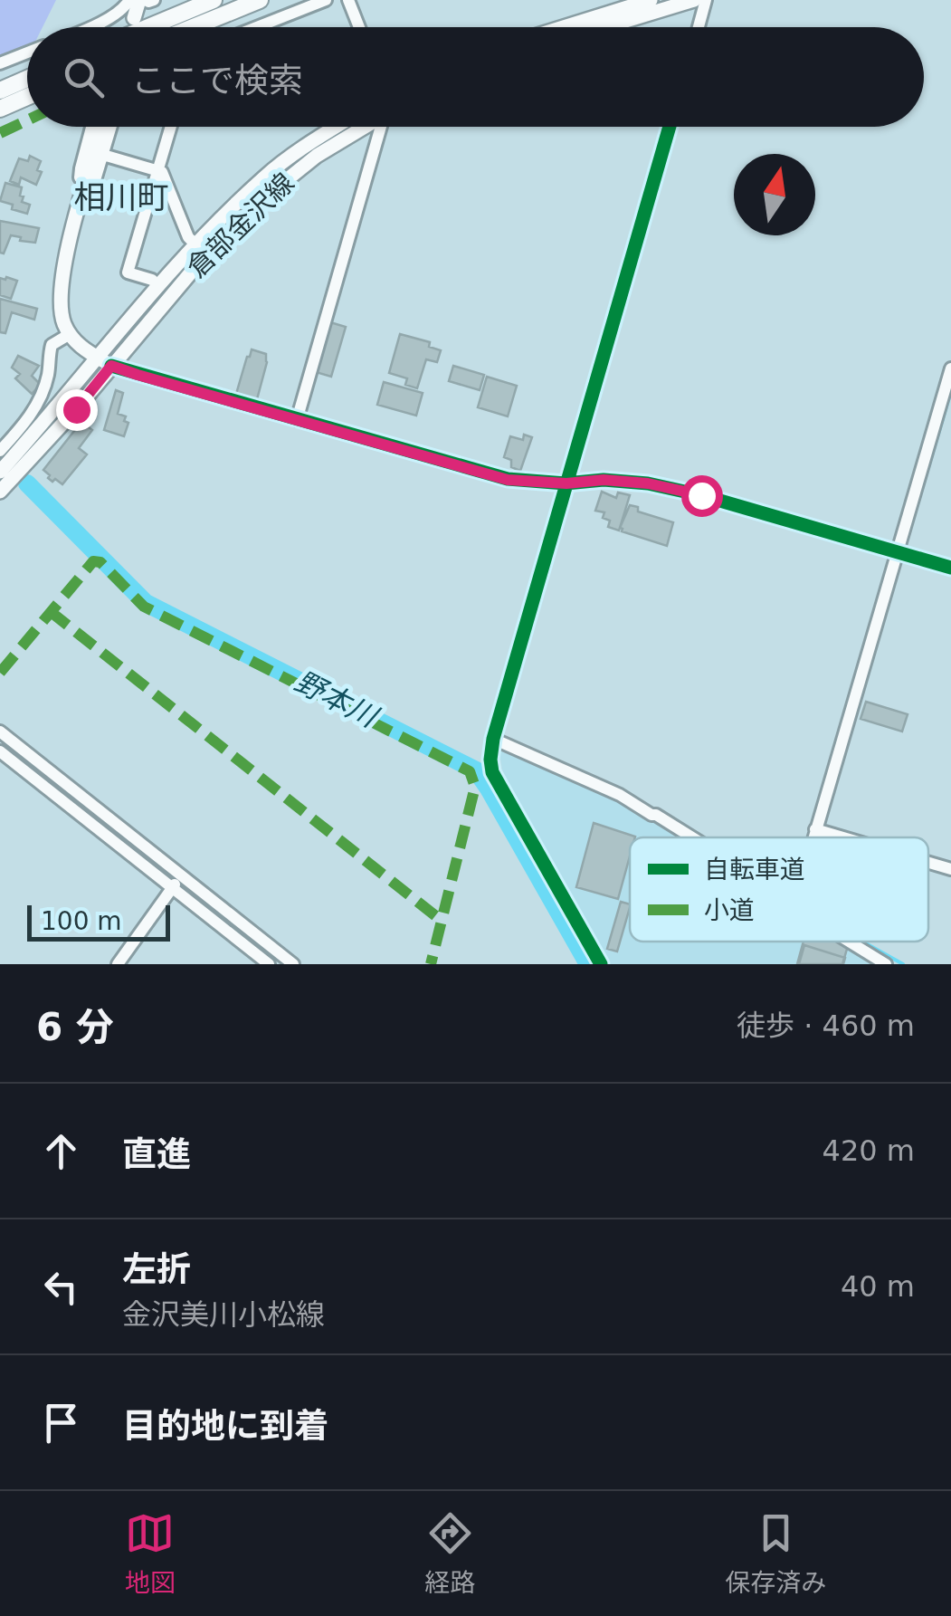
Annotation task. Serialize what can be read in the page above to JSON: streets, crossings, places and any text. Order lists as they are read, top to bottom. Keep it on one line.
{"streets":{"main road":["倉部金沢線"]},"districts":["相川町"],"water":["野本川"],"legend":["自転車道","小道"],"scale_bar":"100 m","north":"top","page":{"search":"ここで検索","scale":"100 m","heading":["6 分","徒歩 · 460 m"],"list":[["直進","420 m"],["左折","金沢美川小松線","40 m"],"目的地に到着"],"nav":["地図","経路","保存済み"]}}
